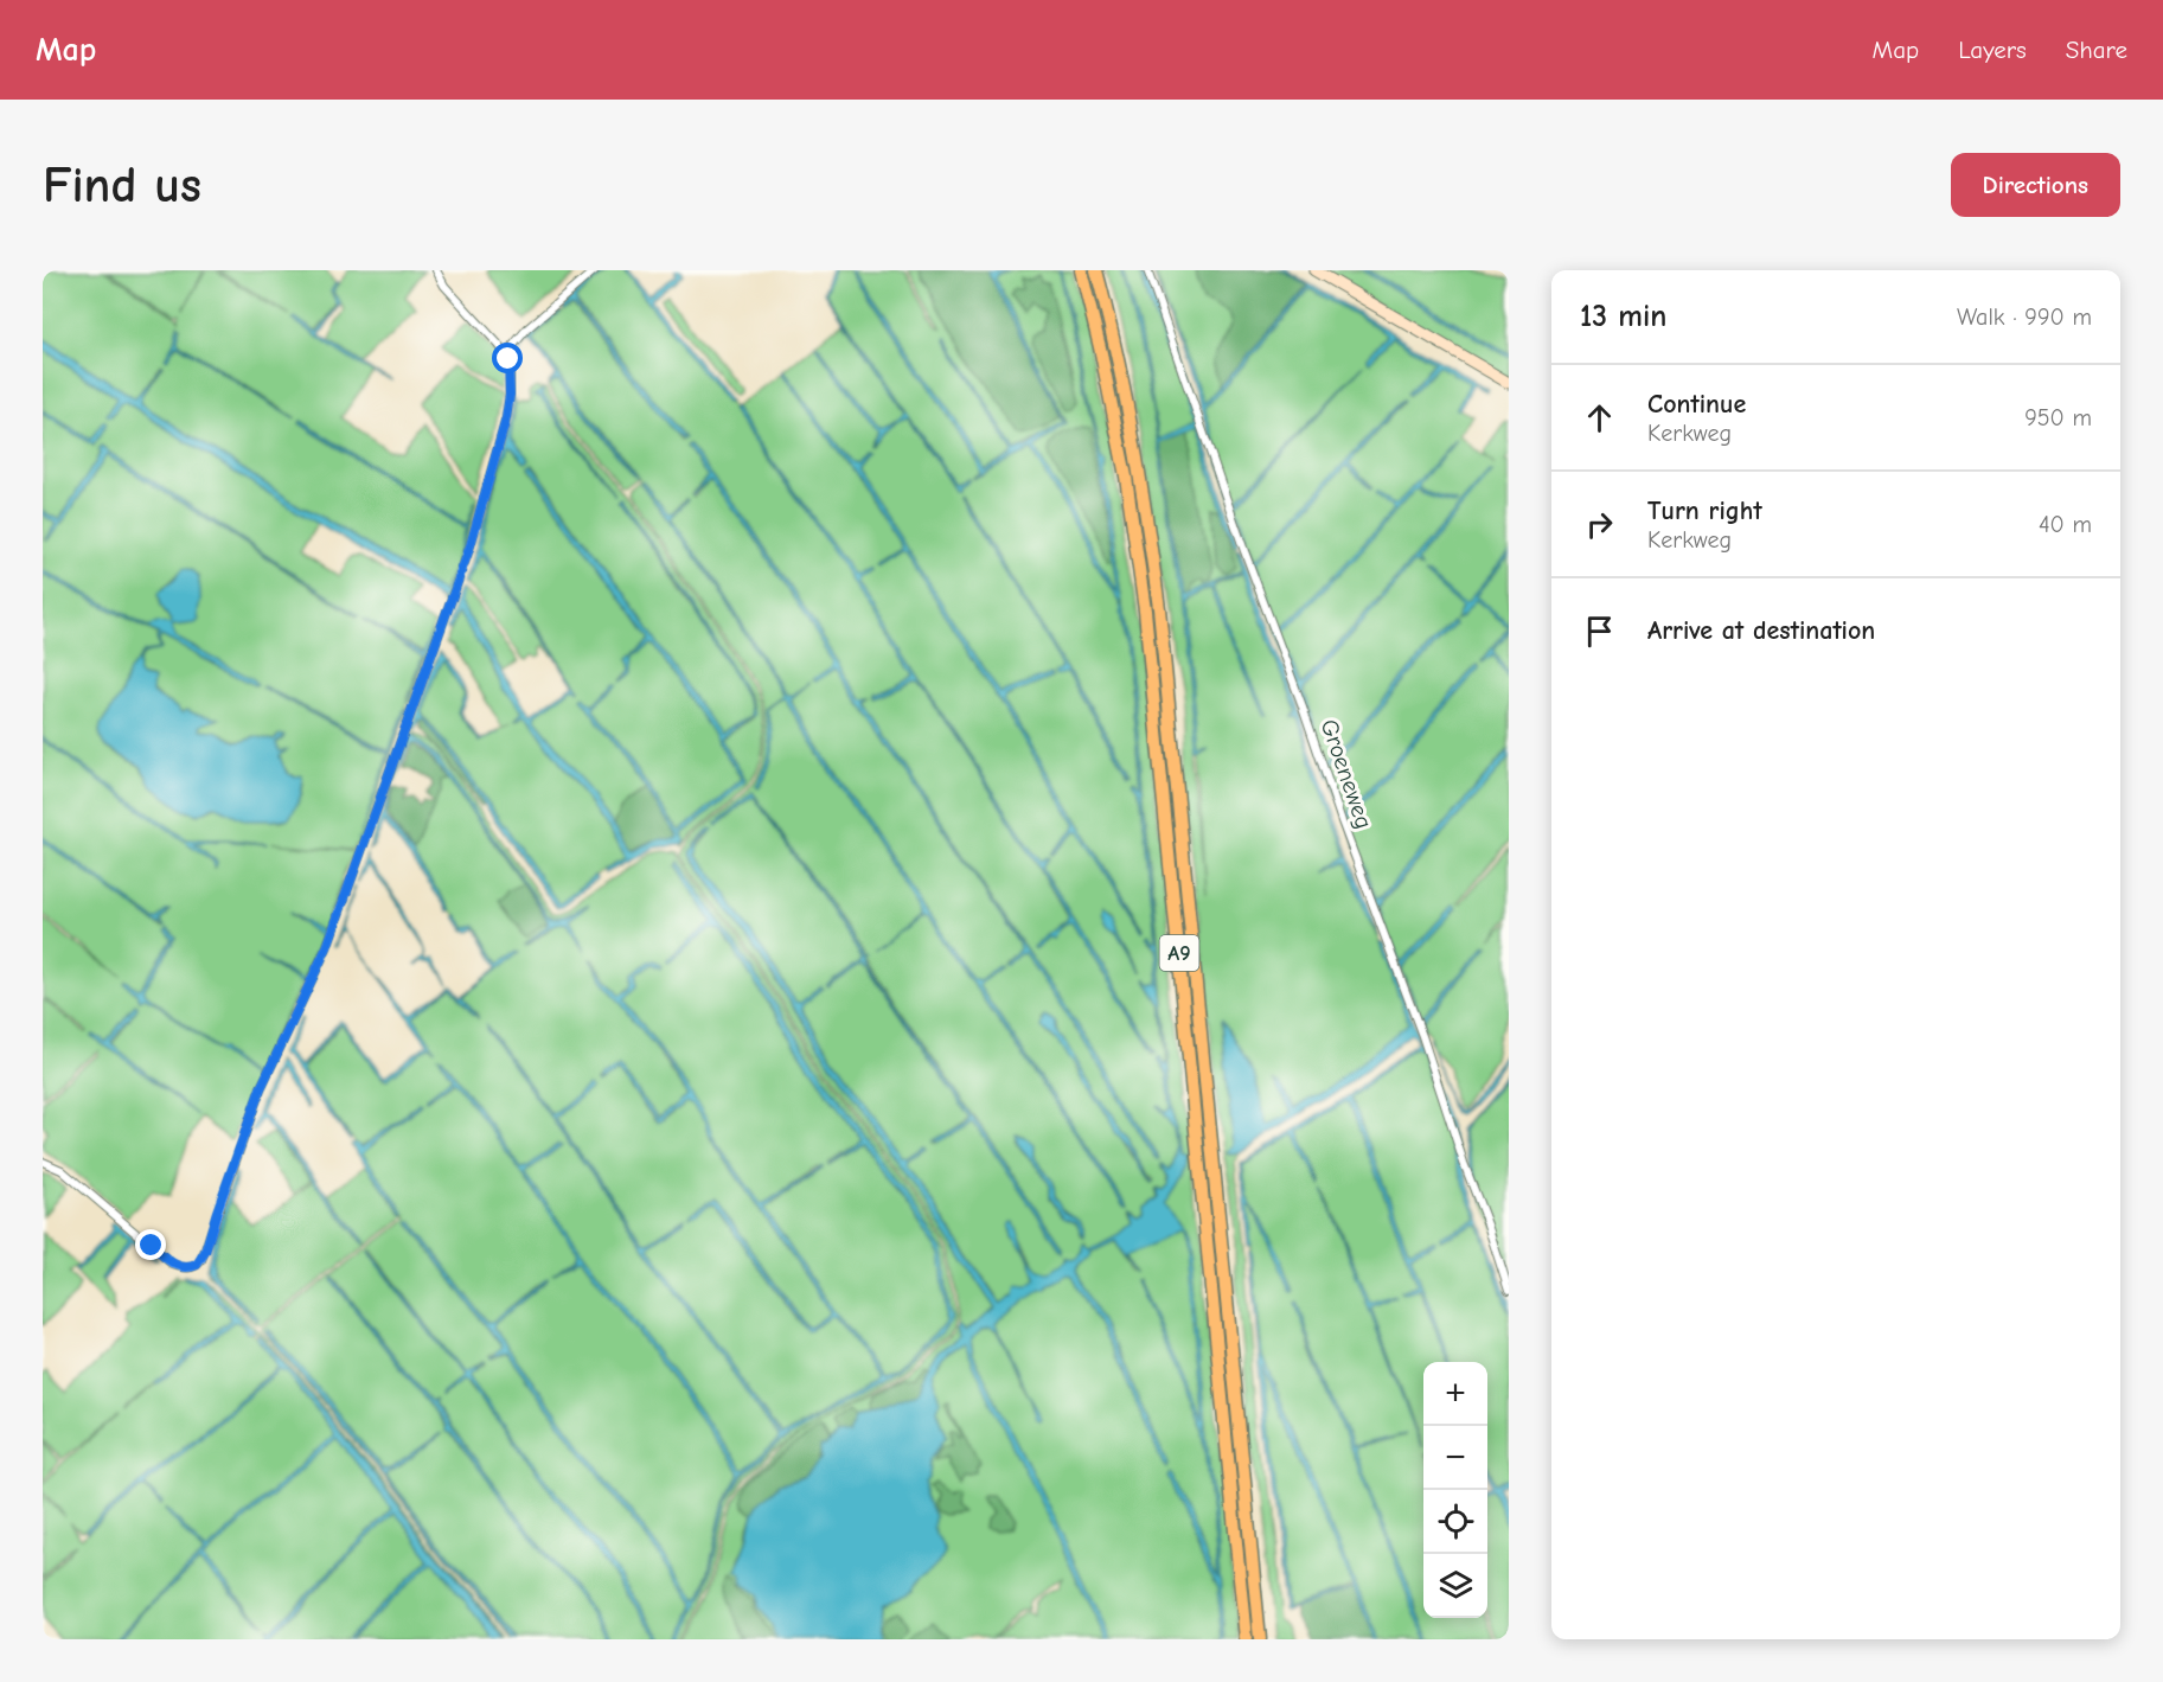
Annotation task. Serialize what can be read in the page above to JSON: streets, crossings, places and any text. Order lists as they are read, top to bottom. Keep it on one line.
{"streets":{"highway":["A9"],"street":["Groeneweg"]},"page":{"header":"Map","nav":["Map","Layers","Share"],"buttons":"Directions","title":"Find us","heading":["13 min","Walk · 990 m"],"list":[["Continue","Kerkweg","950 m"],["Turn right","Kerkweg","40 m"],"Arrive at destination"],"map_buttons":["+","−"]}}
